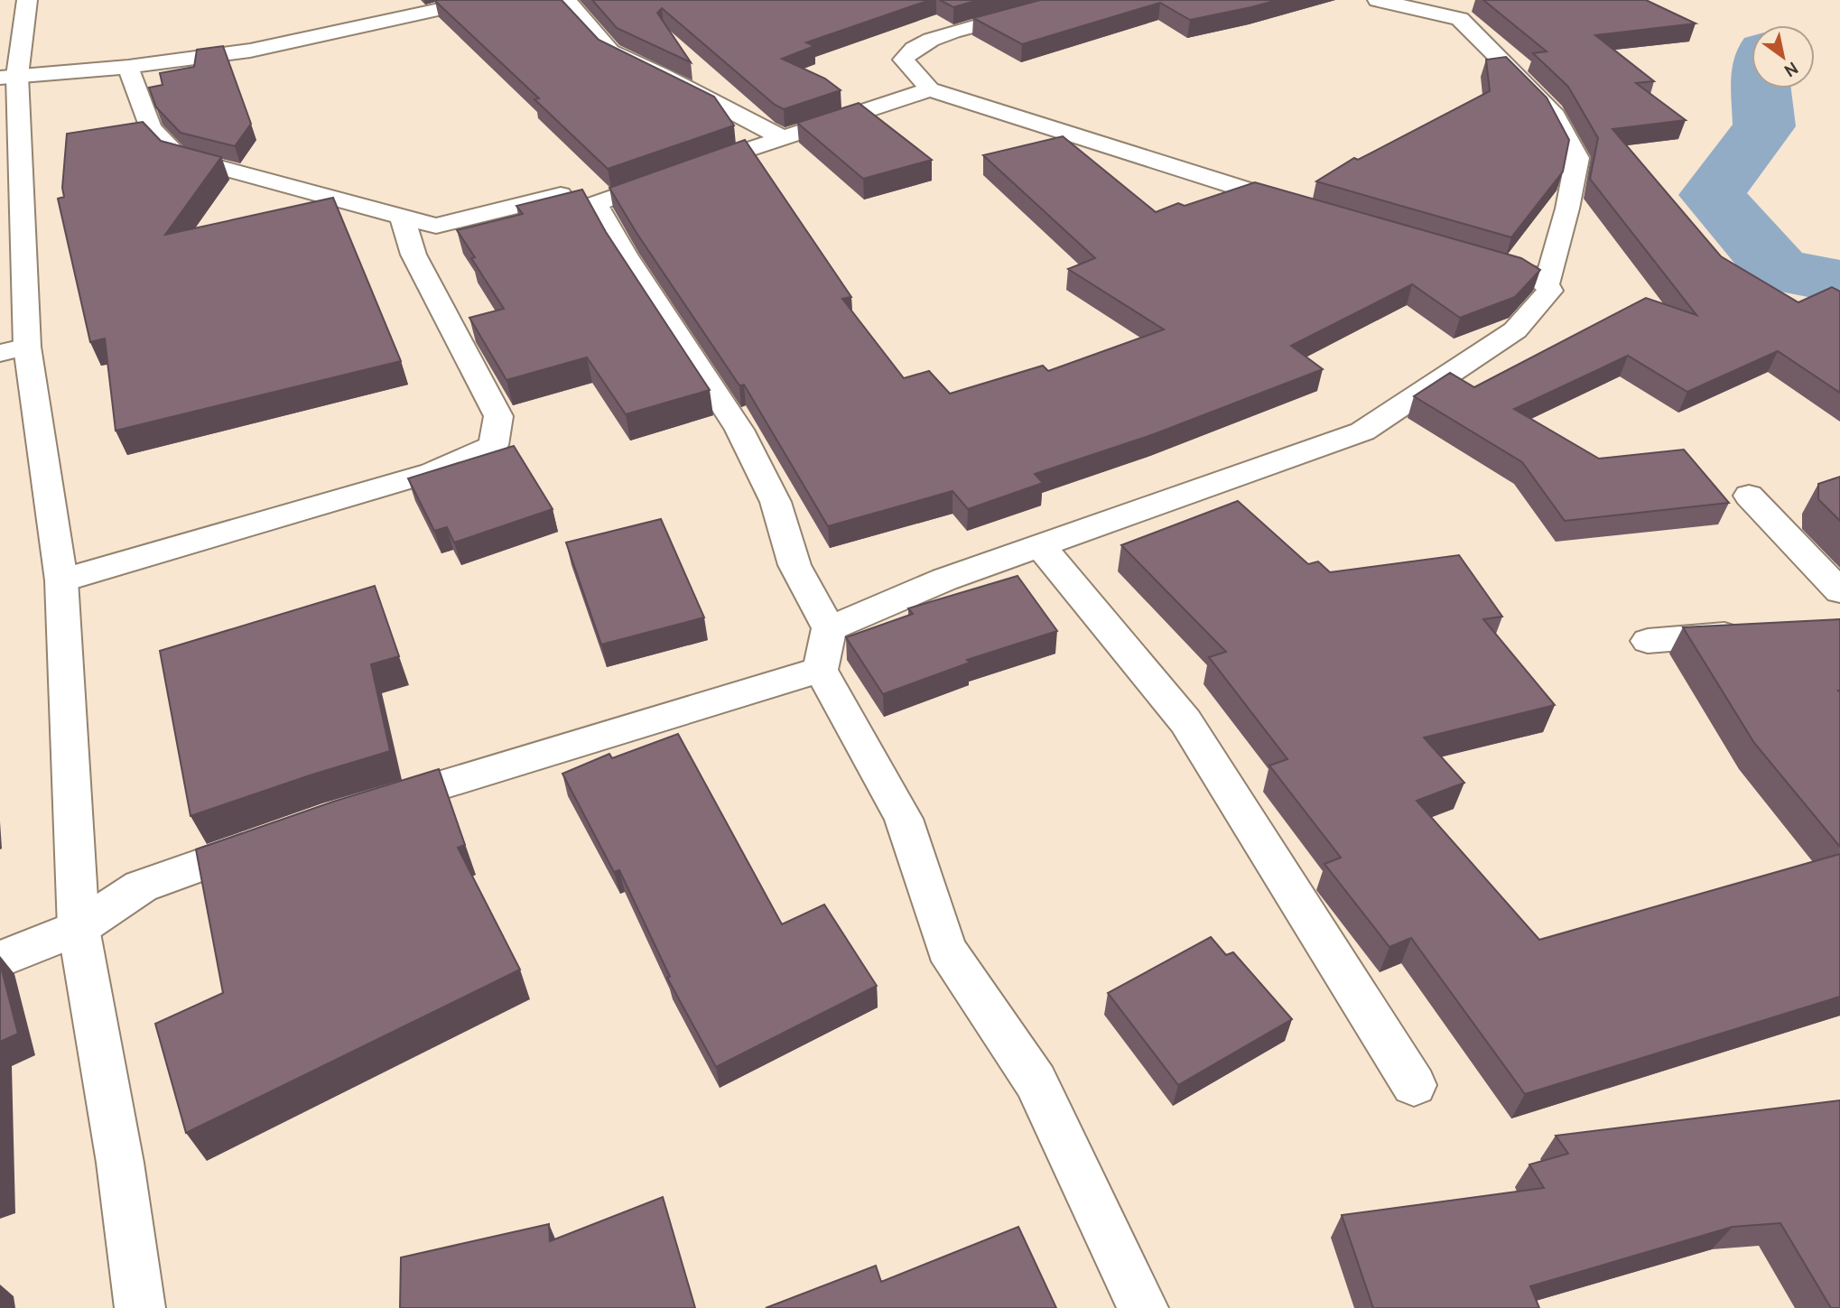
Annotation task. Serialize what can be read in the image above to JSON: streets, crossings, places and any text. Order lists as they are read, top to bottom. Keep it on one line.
{"north":"bottom right"}
